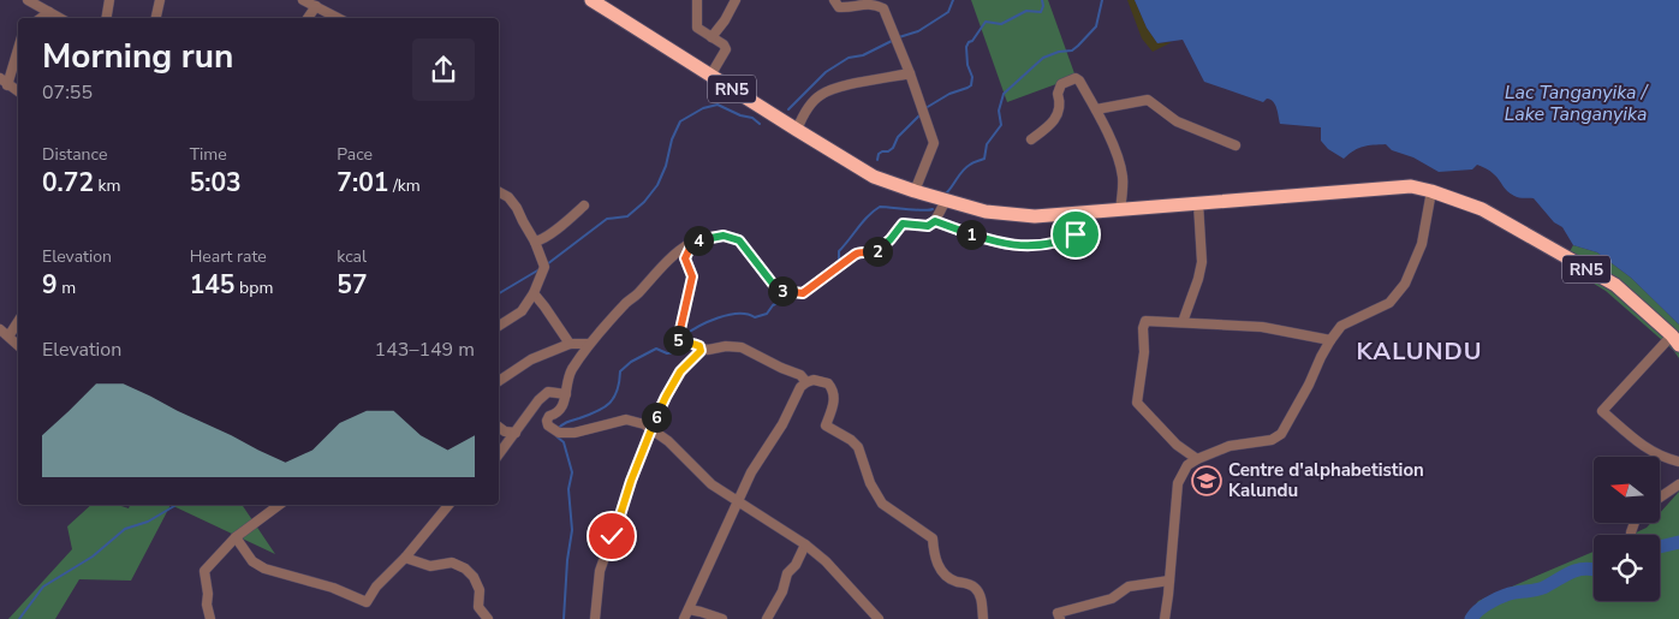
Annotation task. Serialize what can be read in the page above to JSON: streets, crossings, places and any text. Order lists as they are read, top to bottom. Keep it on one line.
{"streets":{"highway":["RN5"]},"districts":["KALUNDU"],"water":["Lac Tanganyika / Lake Tanganyika"],"places":{"school or university":["Centre d'alphabetistion Kalundu"]},"north":"left","page":{"heading":["Morning run","07:55"],"stats":[["Distance","0.72 km"],["Time","5:03"],["Pace","7:01 /km"],["Elevation","9 m"],["Heart rate","145 bpm"],["kcal","57"]],"pins":["1","4","2","3","5","6"],"chart":["Elevation","143–149 m"]}}
